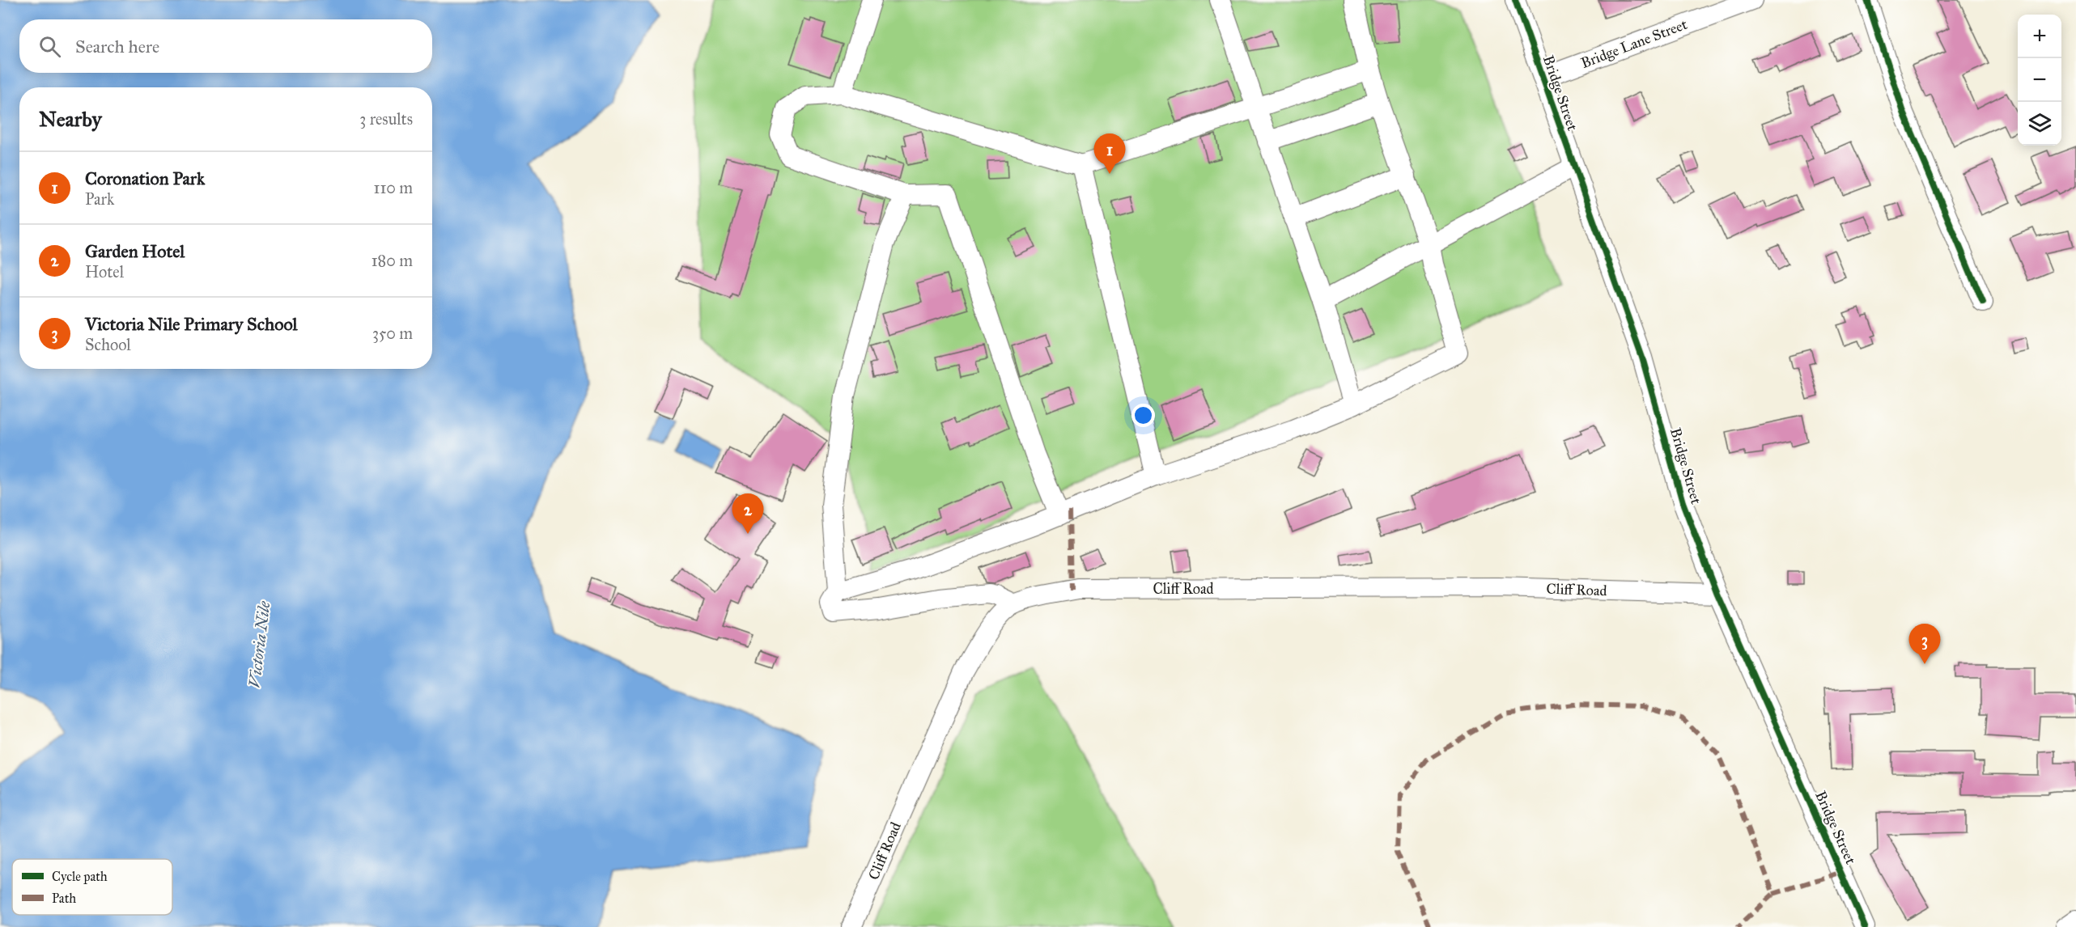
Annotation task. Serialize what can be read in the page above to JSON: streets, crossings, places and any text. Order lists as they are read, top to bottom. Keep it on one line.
{"streets":{"street":["Bridge Lane Street","Bridge Street","Cliff Road"]},"crossings":[["Bridge Lane Street","Bridge Street"],["Bridge Street","Cliff Road"]],"water":["Victoria Nile"],"legend":["Cycle path","Path"],"page":{"map_buttons":["+","−"],"search":"Search here","heading":["Nearby","3 results"],"pins":["1","2","3"],"list":[{"mark":"1","name":"Coronation Park","note":"Park","value":"110 m"},{"mark":"2","name":"Garden Hotel","note":"Hotel","value":"180 m"},{"mark":"3","name":"Victoria Nile Primary School","note":"School","value":"350 m"}]}}
